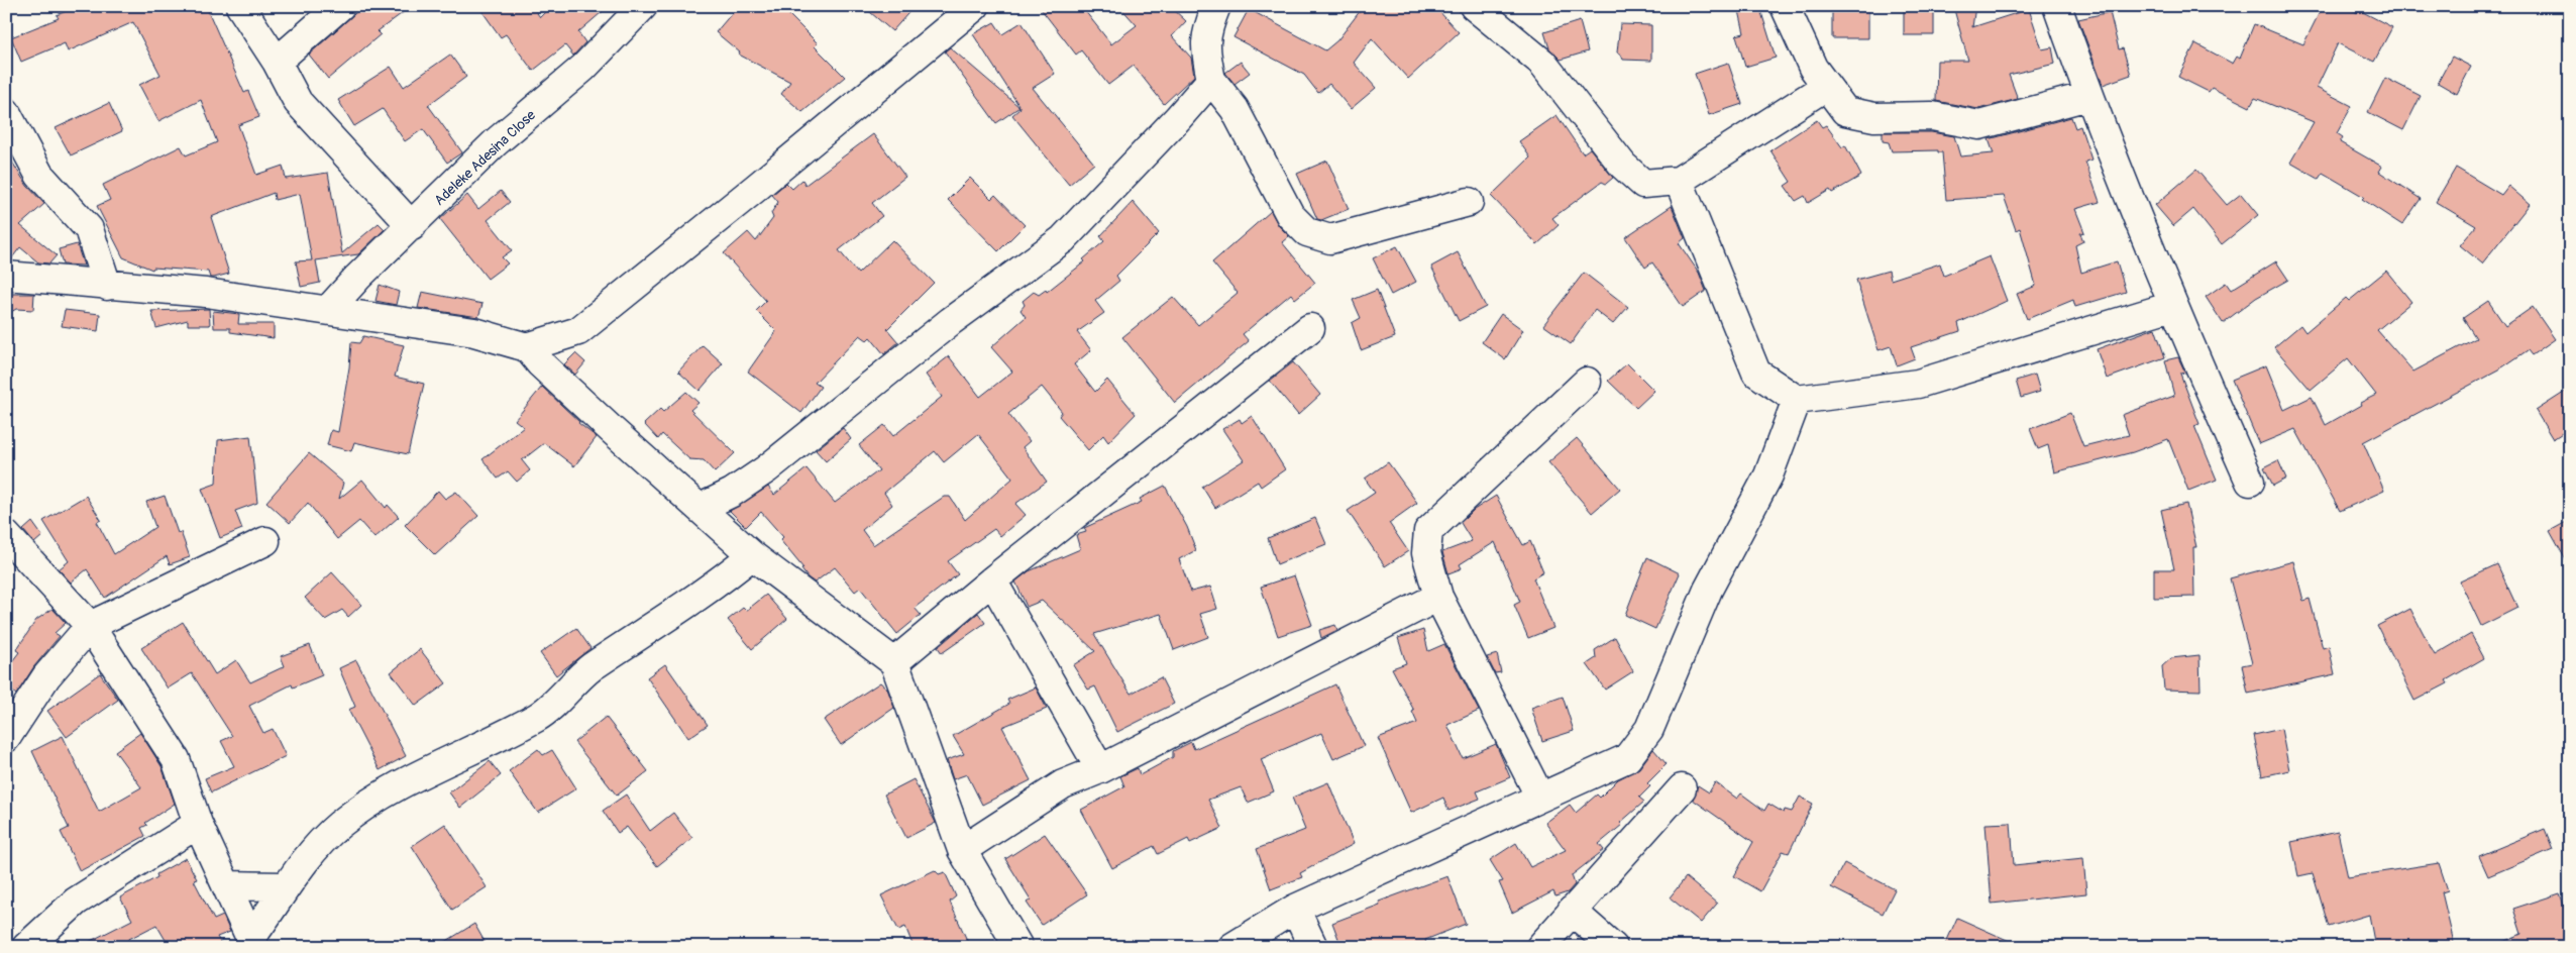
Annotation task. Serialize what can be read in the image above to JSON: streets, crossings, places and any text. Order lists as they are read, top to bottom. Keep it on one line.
{"streets":{"street":["Adeleke Adesina Close"]}}
